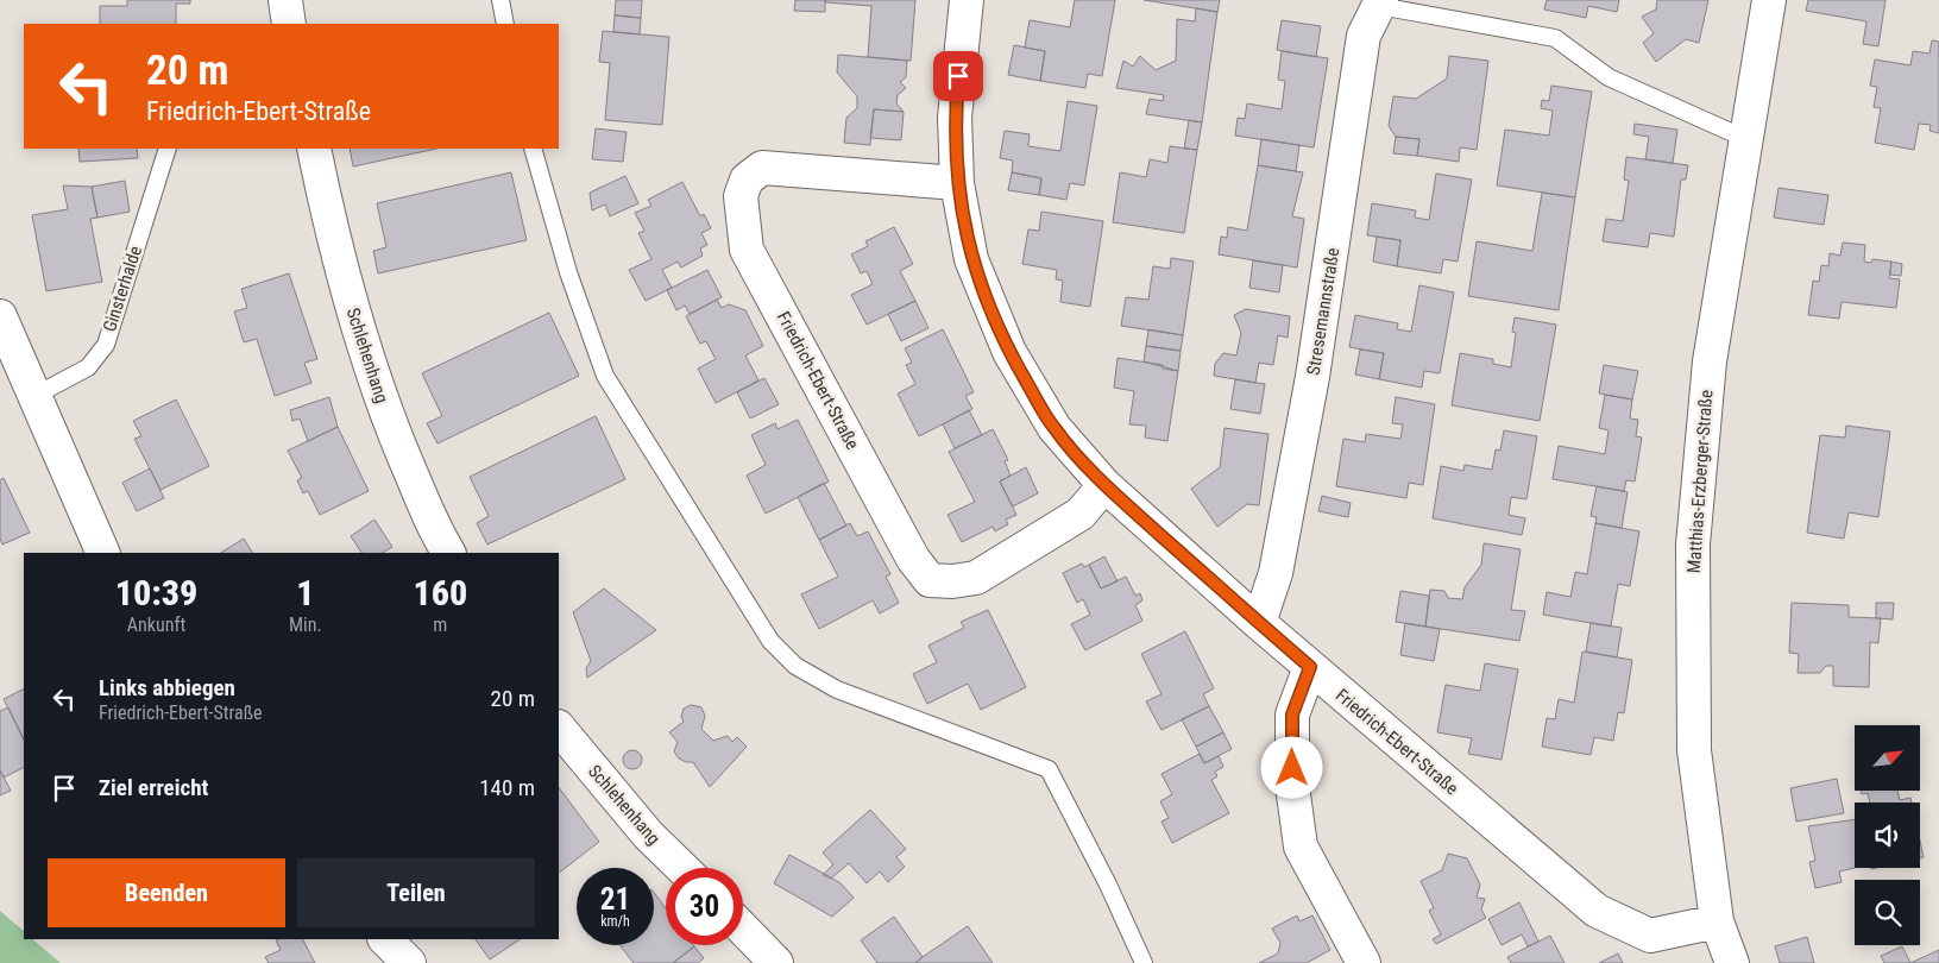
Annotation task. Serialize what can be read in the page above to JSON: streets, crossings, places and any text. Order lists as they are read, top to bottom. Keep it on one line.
{"streets":{"street":["Stresemannstraße","Schlehenhang","Friedrich-Ebert-Straße","Matthias-Erzberger-Straße"],"lane":["Ginsterhalde"]},"crossings":[["Stresemannstraße","Friedrich-Ebert-Straße"],["Friedrich-Ebert-Straße","Matthias-Erzberger-Straße"]],"north":"top right","page":{"turn":["20 m","Friedrich-Ebert-Straße"],"eta":["10:39","Ankunft","1","Min.","160","m"],"list":[{"name":"Links abbiegen","note":"Friedrich-Ebert-Straße","value":"20 m"},{"name":"Ziel erreicht","value":"140 m"}],"buttons":["Beenden","Teilen"],"speed":"21 km/h","limit":"30"}}
